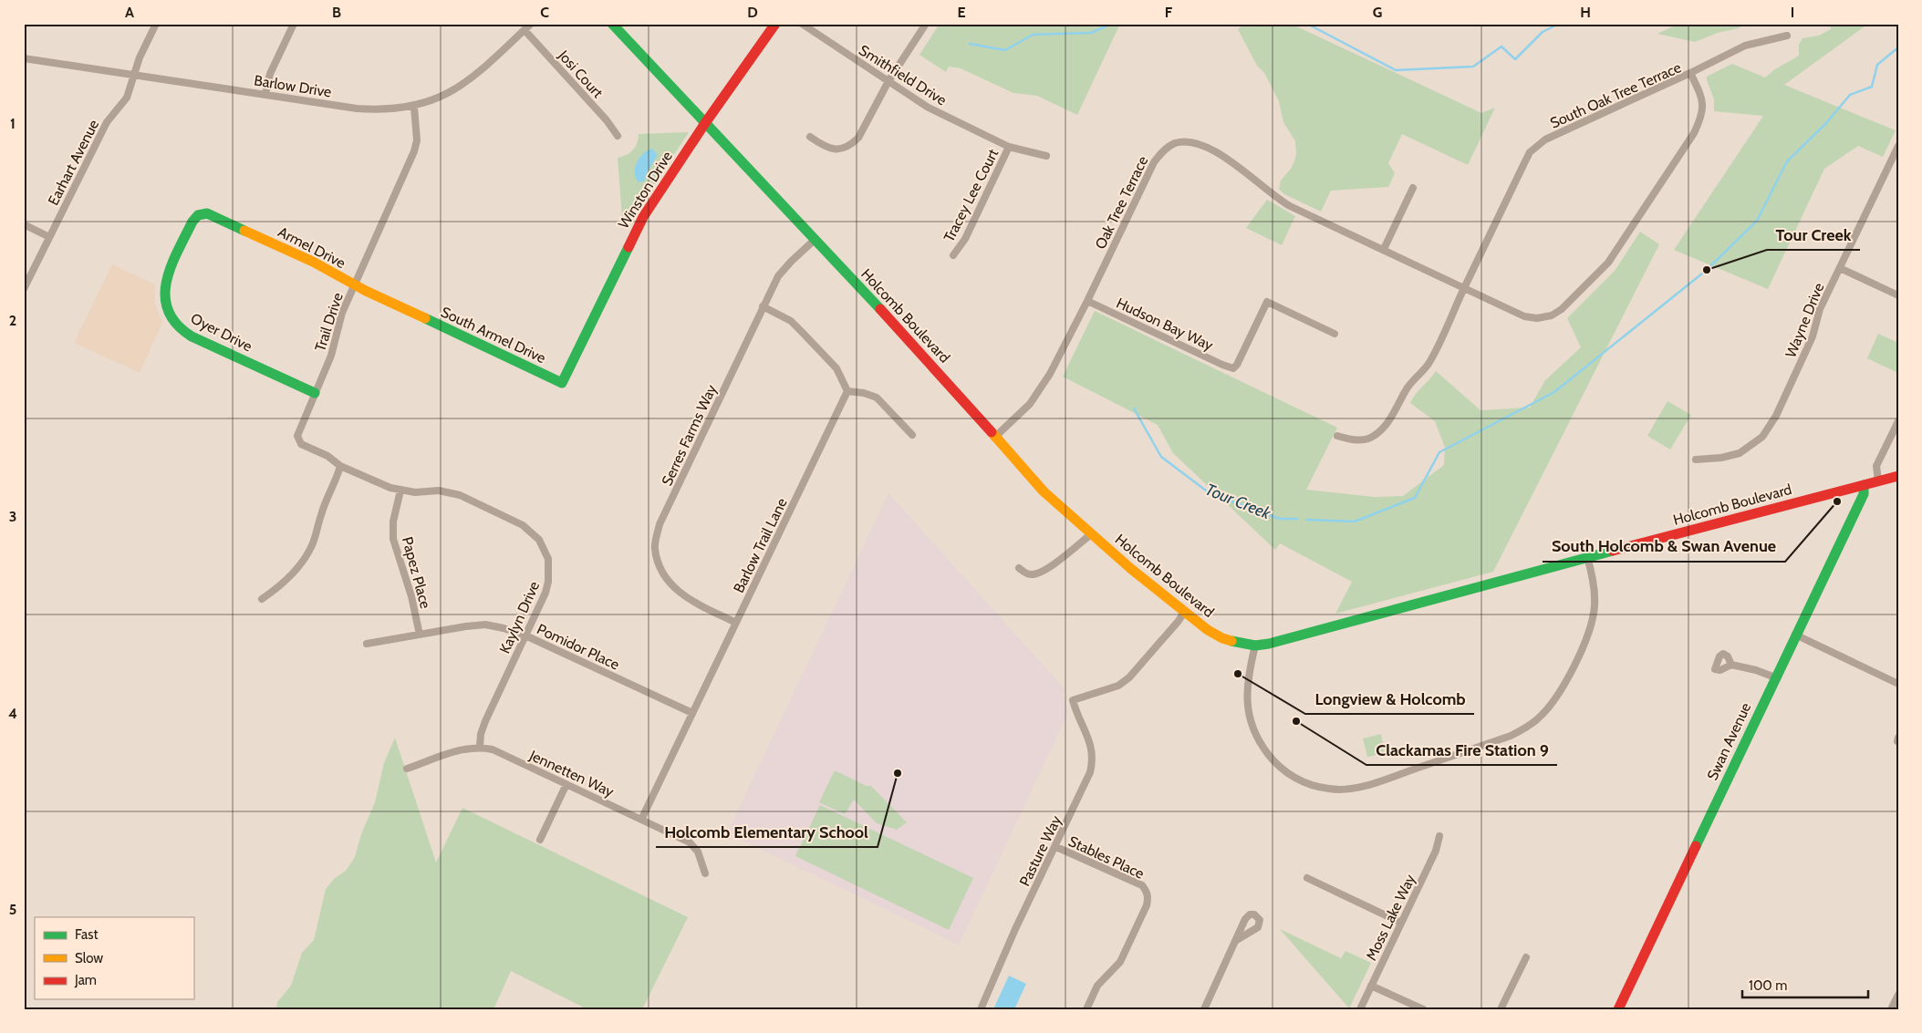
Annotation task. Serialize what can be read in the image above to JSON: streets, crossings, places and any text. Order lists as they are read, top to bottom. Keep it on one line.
{"streets":{"street":["Josi Court","Smithfield Drive","Barlow Drive","South Oak Tree Terrace","Earhart Avenue","Winston Drive","Tracey Lee Court","Oak Tree Terrace","Armel Drive","Holcomb Boulevard","Wayne Drive","Trail Drive","Hudson Bay Way","Oyer Drive","South Armel Drive","Serres Farms Way","Barlow Trail Lane","Papez Place","Kaylyn Drive","Pomidor Place","Swan Avenue","Jennetten Way","Pasture Way","Stables Place","Moss Lake Way"]},"crossings":[["Josi Court","Barlow Drive"],["Smithfield Drive","Tracey Lee Court"],["Barlow Drive","Earhart Avenue"],["Barlow Drive","Trail Drive"],["South Oak Tree Terrace","Oak Tree Terrace"],["Winston Drive","Holcomb Boulevard"],["Winston Drive","South Armel Drive"],["Oak Tree Terrace","Holcomb Boulevard"],["Oak Tree Terrace","Hudson Bay Way"],["Armel Drive","Trail Drive"],["Armel Drive","Oyer Drive"],["Armel Drive","South Armel Drive"],["Holcomb Boulevard","Serres Farms Way"],["Holcomb Boulevard","Swan Avenue"],["Holcomb Boulevard","Pasture Way"],["Trail Drive","Oyer Drive"],["Trail Drive","Kaylyn Drive"],["Serres Farms Way","Barlow Trail Lane"],["Barlow Trail Lane","Pomidor Place"],["Barlow Trail Lane","Jennetten Way"],["Papez Place","Kaylyn Drive"],["Papez Place","Pomidor Place"],["Kaylyn Drive","Pomidor Place"],["Kaylyn Drive","Jennetten Way"],["Pasture Way","Stables Place"]],"water":["Tour Creek"],"places":["Tour Creek","South Holcomb & Swan Avenue","Longview & Holcomb","Clackamas Fire Station 9","Holcomb Elementary School"],"legend":["Fast","Slow","Jam"],"scale_bar":"100 m","grid":{"columns":["A","B","C","D","E","F","G","H","I"],"rows":["1","2","3","4","5"]}}
